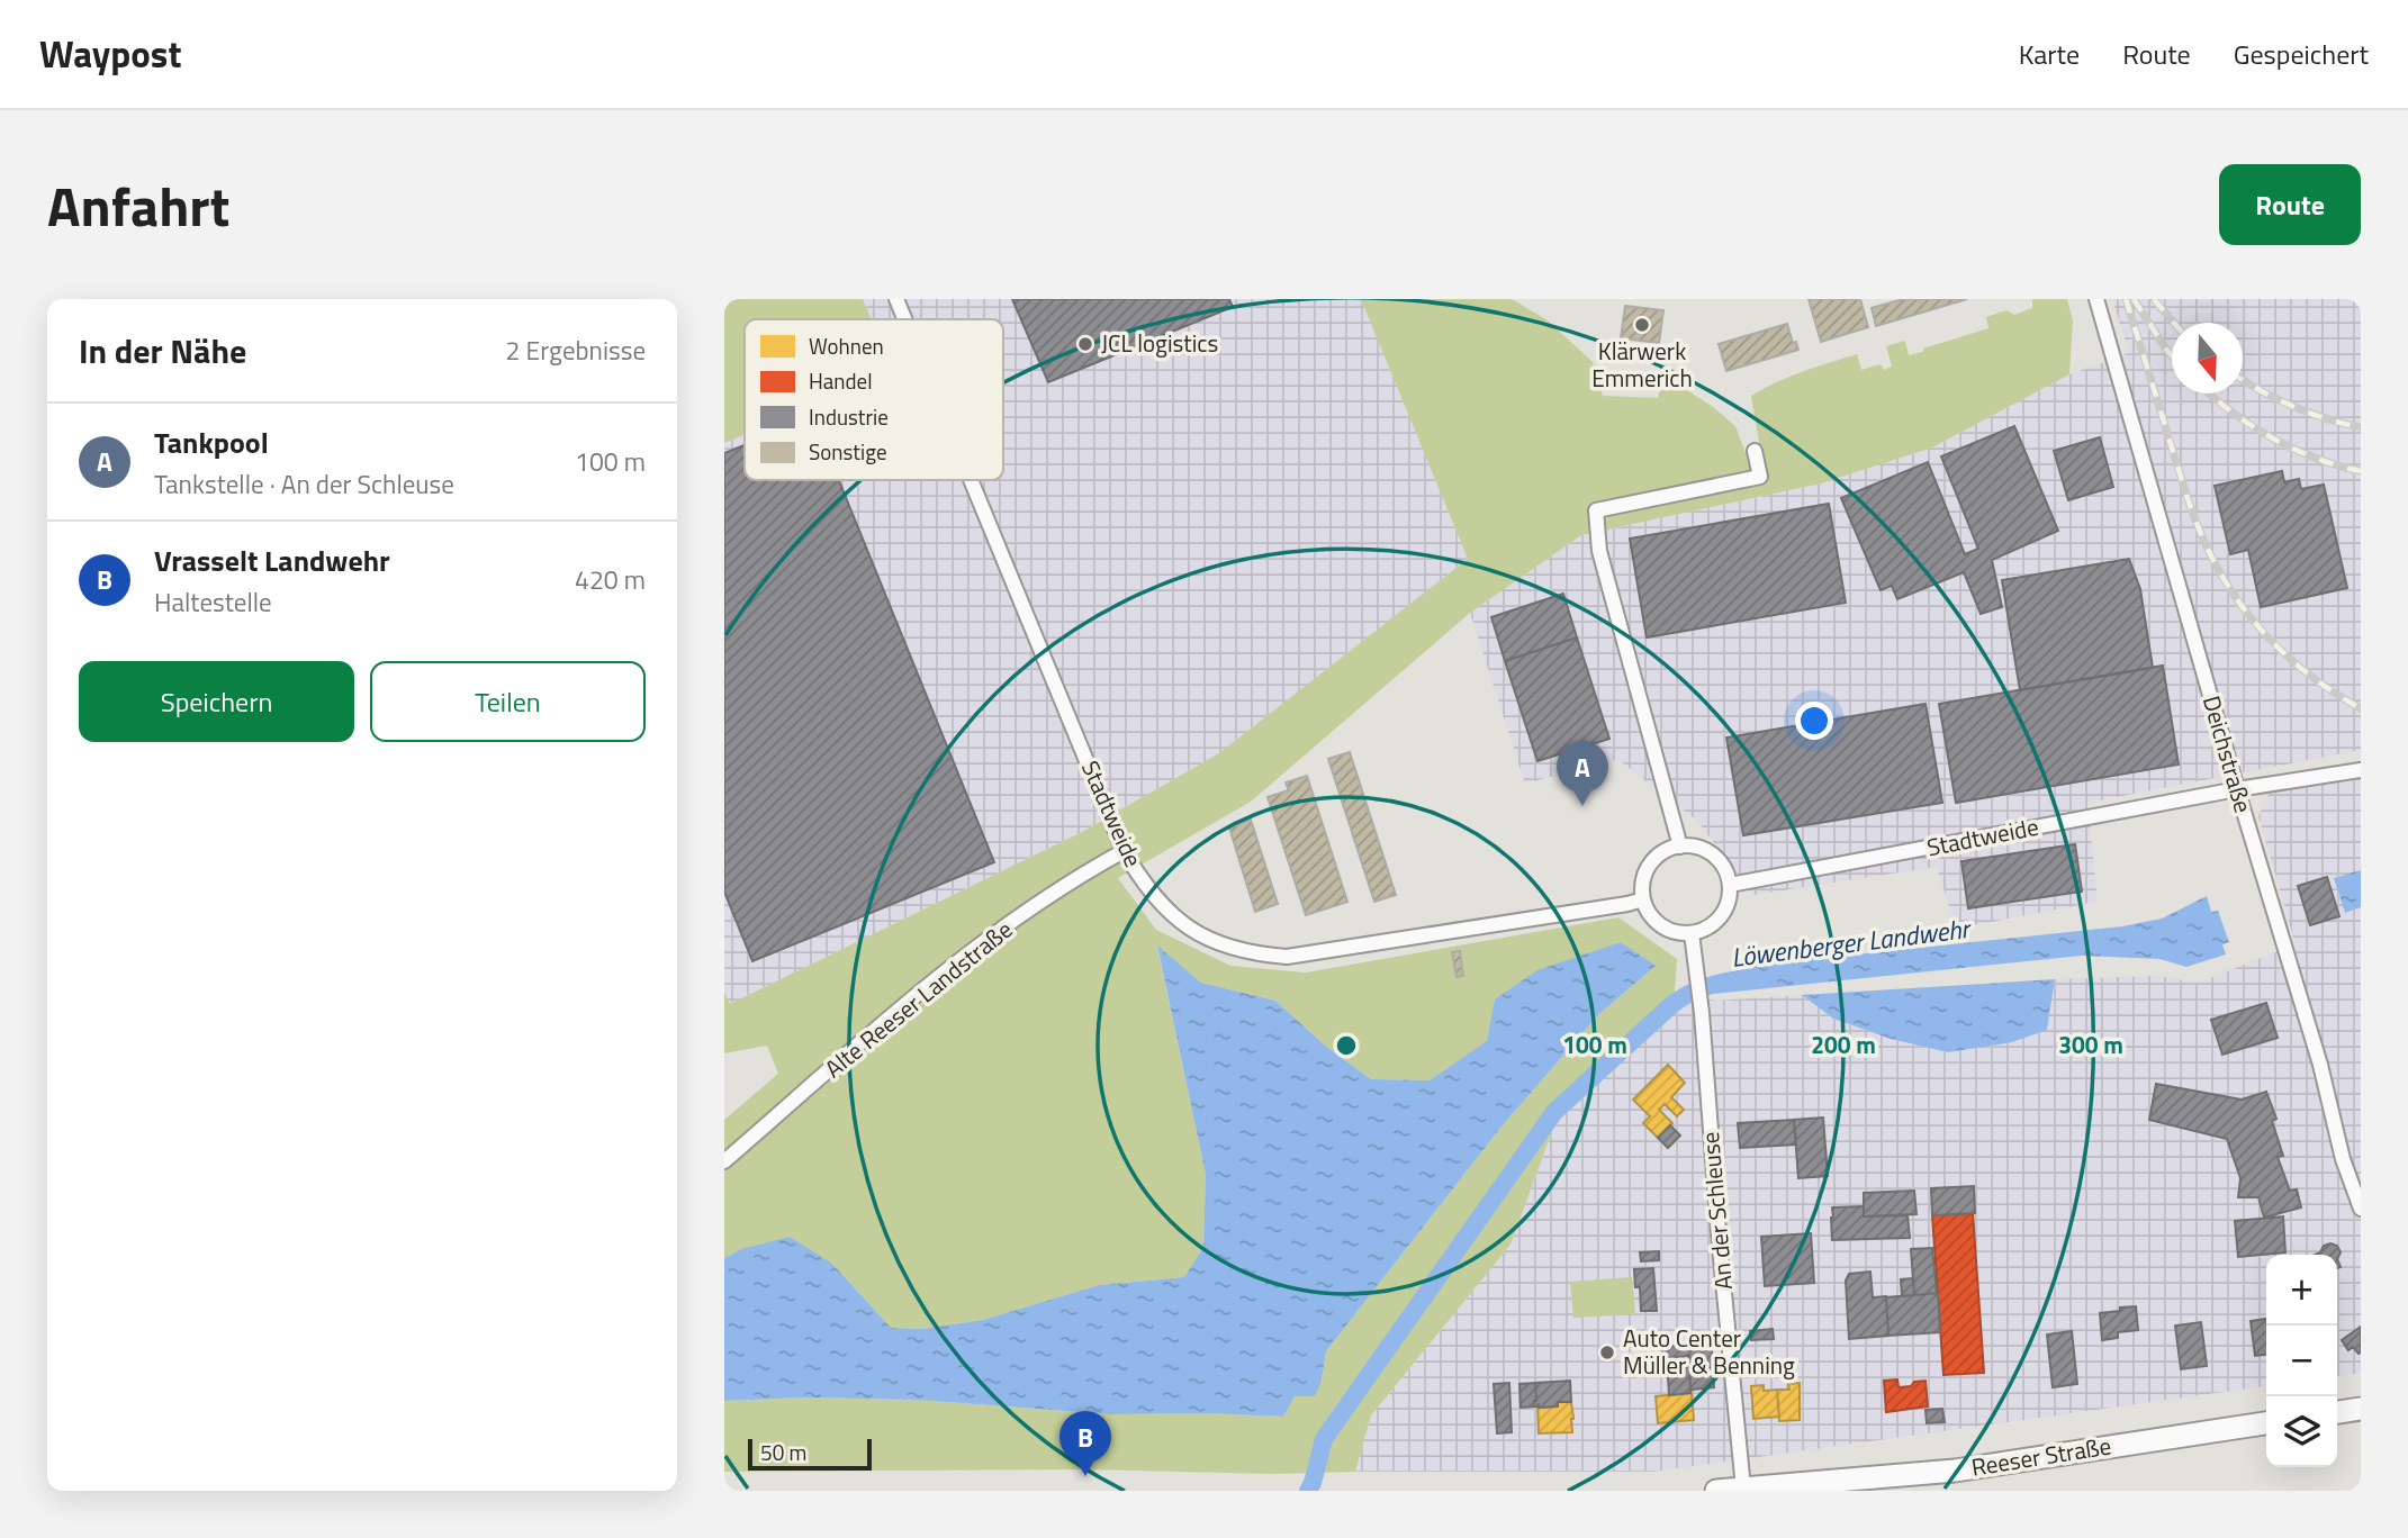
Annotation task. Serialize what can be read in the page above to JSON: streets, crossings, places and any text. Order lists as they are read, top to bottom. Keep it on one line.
{"streets":{"main road":["Reeser Straße"],"street":["Deichstraße","Stadtweide","Alte Reeser Landstraße","An der Schleuse"]},"crossings":[["Deichstraße","Stadtweide"],["Stadtweide","Alte Reeser Landstraße"],["Stadtweide","An der Schleuse"],["An der Schleuse","Reeser Straße"]],"water":["Löwenberger Landwehr"],"places":["Klärwerk Emmerich","JCL logistics","Auto Center Müller & Benning"],"legend":["Wohnen","Handel","Industrie","Sonstige"],"scale_bar":"50 m","north":"bottom","page":{"header":"Waypost","nav":["Karte","Route","Gespeichert"],"title":"Anfahrt","buttons":["Route",["Speichern","Teilen"]],"heading":["In der Nähe","2 Ergebnisse"],"list":[{"mark":"A","name":"Tankpool","note":"Tankstelle · An der Schleuse","value":"100 m"},{"mark":"B","name":"Vrasselt Landwehr","note":"Haltestelle","value":"420 m"}],"pins":["A","B"],"map_buttons":["+","−"],"scale":"50 m"},"rings":["100 m","200 m","300 m"]}
